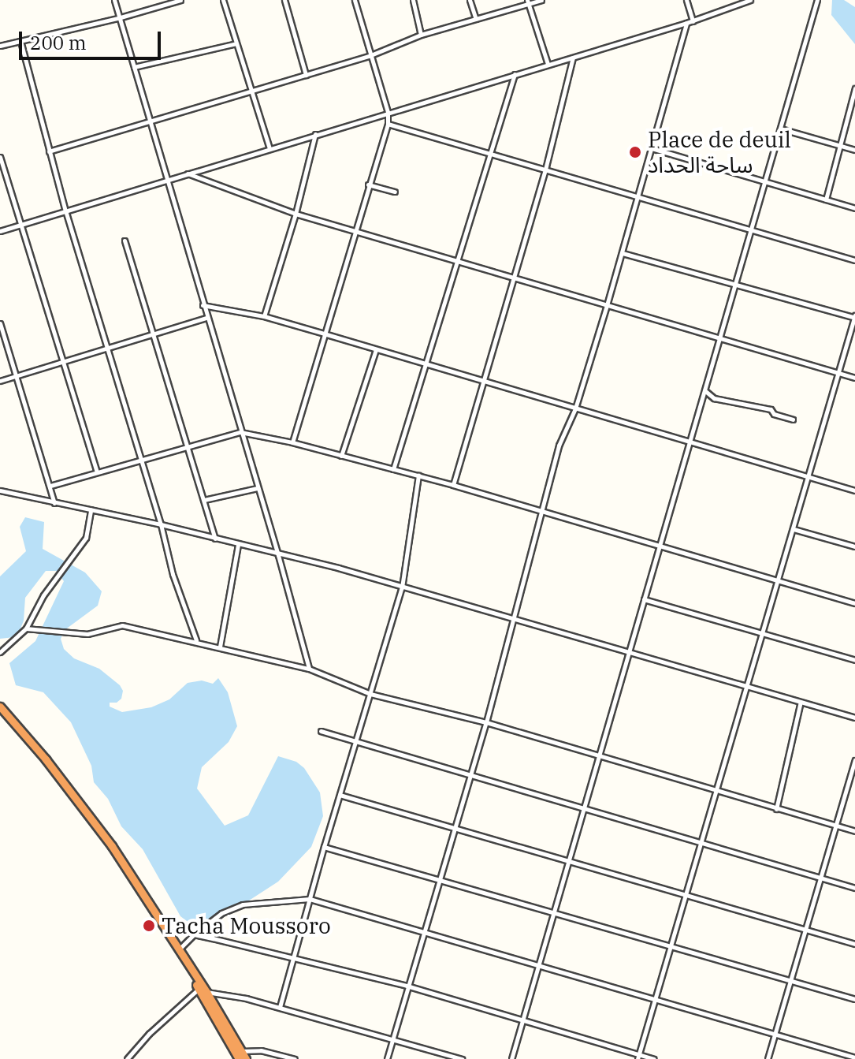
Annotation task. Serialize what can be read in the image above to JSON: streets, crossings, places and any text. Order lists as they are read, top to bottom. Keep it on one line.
{"places":["Place de deuil ساحة الحداد","Tacha Moussoro"],"scale_bar":"200 m"}
